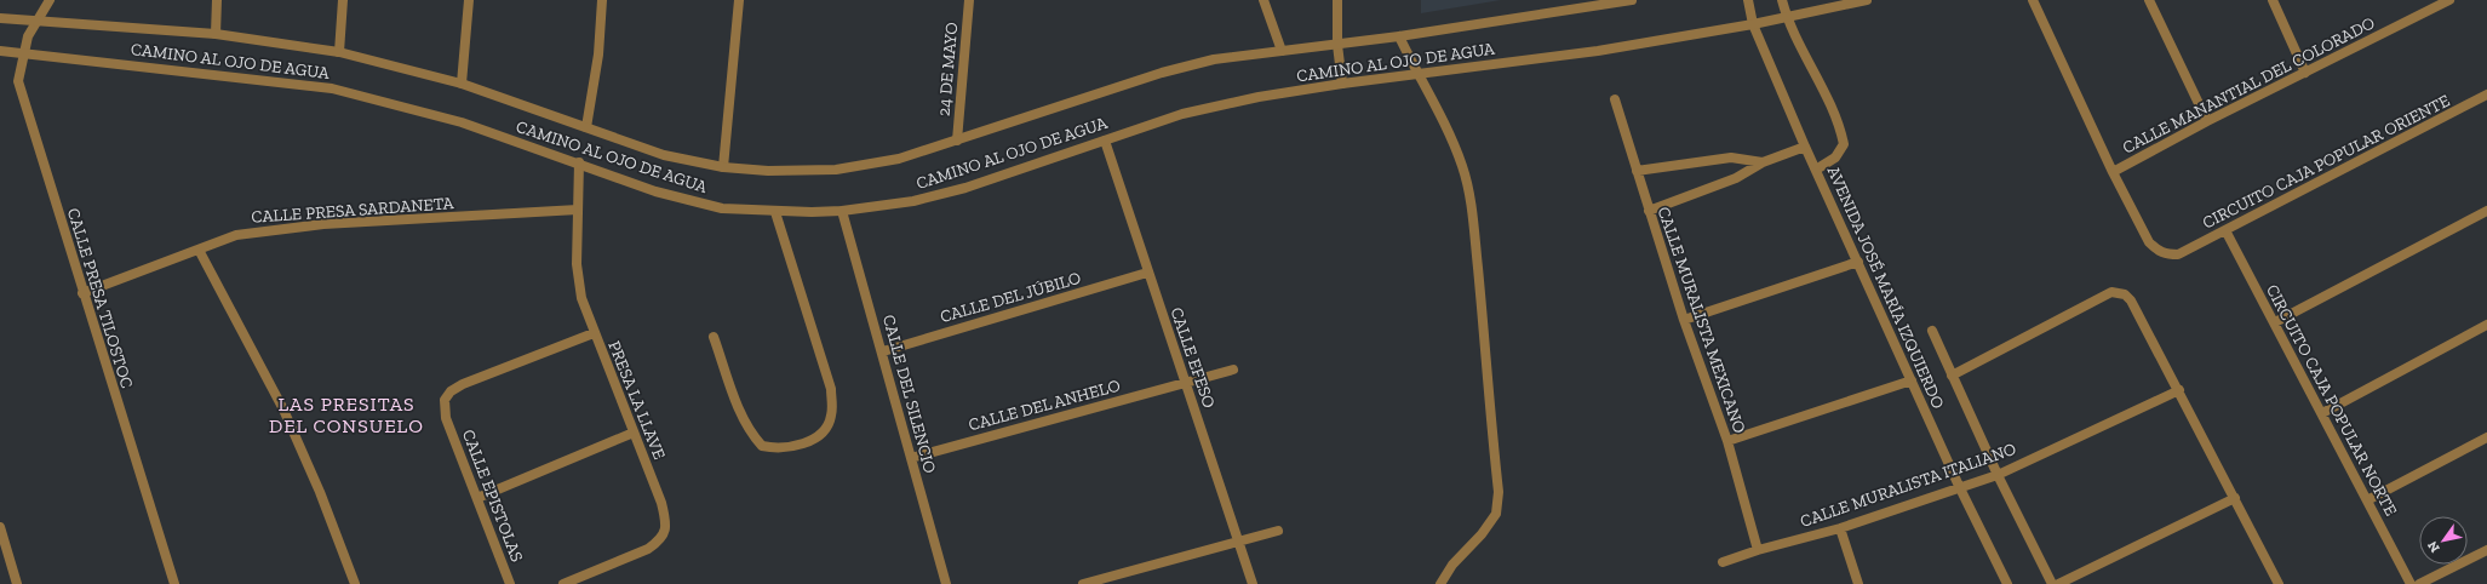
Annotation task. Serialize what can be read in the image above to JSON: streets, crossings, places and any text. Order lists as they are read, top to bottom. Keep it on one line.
{"streets":{"street":["CAMINO AL OJO DE AGUA","24 DE MAYO","CALLE MANANTIAL DEL COLORADO","CIRCUITO CAJA POPULAR ORIENTE","CALLE PRESA SARDANETA","AVENIDA JOSÉ MARÍA IZQUIERDO","CALLE DEL JÚBILO","CALLE PRESA TILOSTOC","CALLE MURALISTA MEXICANO","CALLE EFESO","CALLE DEL SILENCIO","PRESA LA LLAVE","CIRCUITO CAJA POPULAR NORTE","CALLE DEL ANHELO","CALLE MURALISTA ITALIANO","CALLE EPISTOLAS"]},"crossings":[["CAMINO AL OJO DE AGUA","24 DE MAYO"],["CAMINO AL OJO DE AGUA","AVENIDA JOSÉ MARÍA IZQUIERDO"],["CAMINO AL OJO DE AGUA","CALLE PRESA TILOSTOC"],["CAMINO AL OJO DE AGUA","CALLE EFESO"],["CAMINO AL OJO DE AGUA","CALLE DEL SILENCIO"],["CAMINO AL OJO DE AGUA","PRESA LA LLAVE"],["CALLE MANANTIAL DEL COLORADO","CIRCUITO CAJA POPULAR ORIENTE"],["CIRCUITO CAJA POPULAR ORIENTE","CIRCUITO CAJA POPULAR NORTE"],["CALLE PRESA SARDANETA","CALLE PRESA TILOSTOC"],["CALLE PRESA SARDANETA","PRESA LA LLAVE"],["AVENIDA JOSÉ MARÍA IZQUIERDO","CALLE MURALISTA ITALIANO"],["CALLE DEL JÚBILO","CALLE EFESO"],["CALLE DEL JÚBILO","CALLE DEL SILENCIO"],["CALLE MURALISTA MEXICANO","CALLE MURALISTA ITALIANO"],["CALLE EFESO","CALLE DEL ANHELO"],["CALLE DEL SILENCIO","CALLE DEL ANHELO"],["PRESA LA LLAVE","CALLE EPISTOLAS"]],"districts":["LAS PRESITAS DEL CONSUELO"],"north":"bottom left"}
